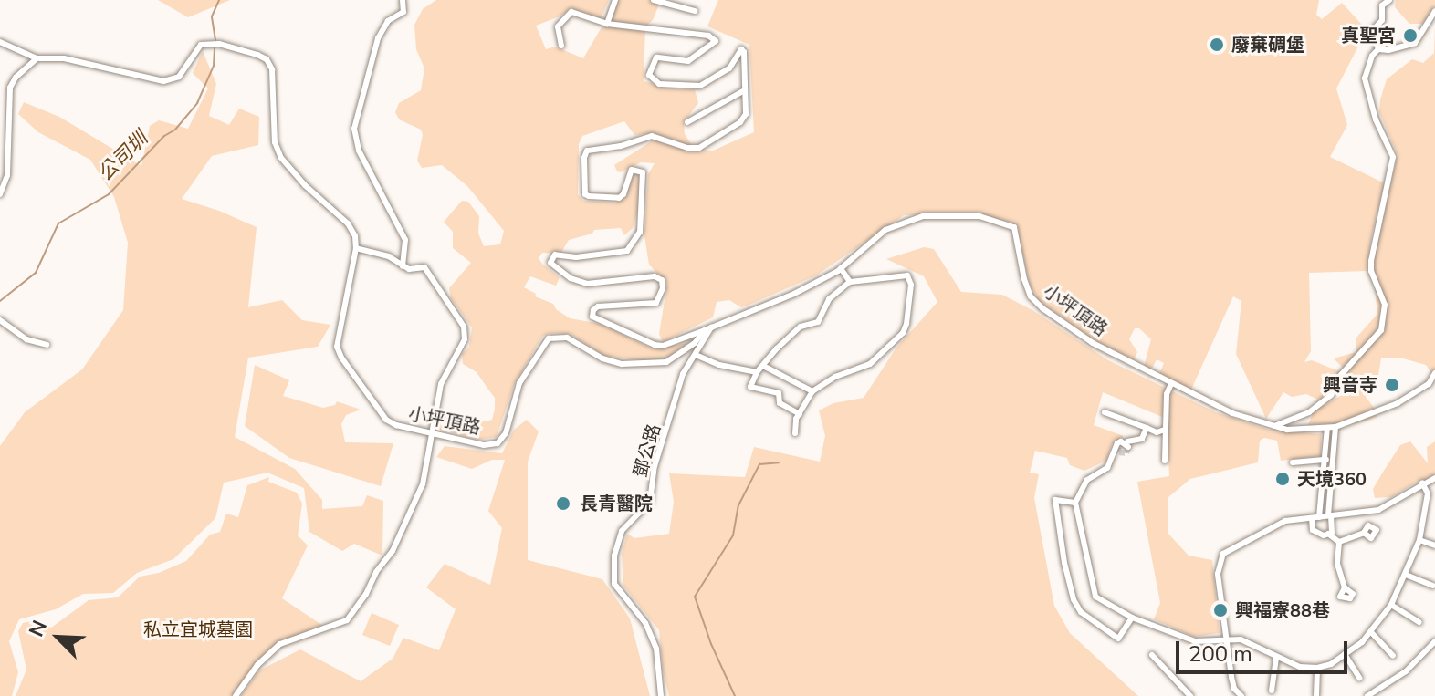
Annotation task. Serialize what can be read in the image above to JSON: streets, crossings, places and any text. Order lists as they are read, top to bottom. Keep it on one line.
{"streets":{"street":["小坪頂路","鄧公路"]},"crossings":[["小坪頂路","鄧公路"]],"water":["公司圳"],"parks":["私立宜城墓園"],"places":["真聖宮","廢棄碉堡","興音寺","天境360","長青醫院","興福寮88巷"],"scale_bar":"200 m","north":"top left"}
